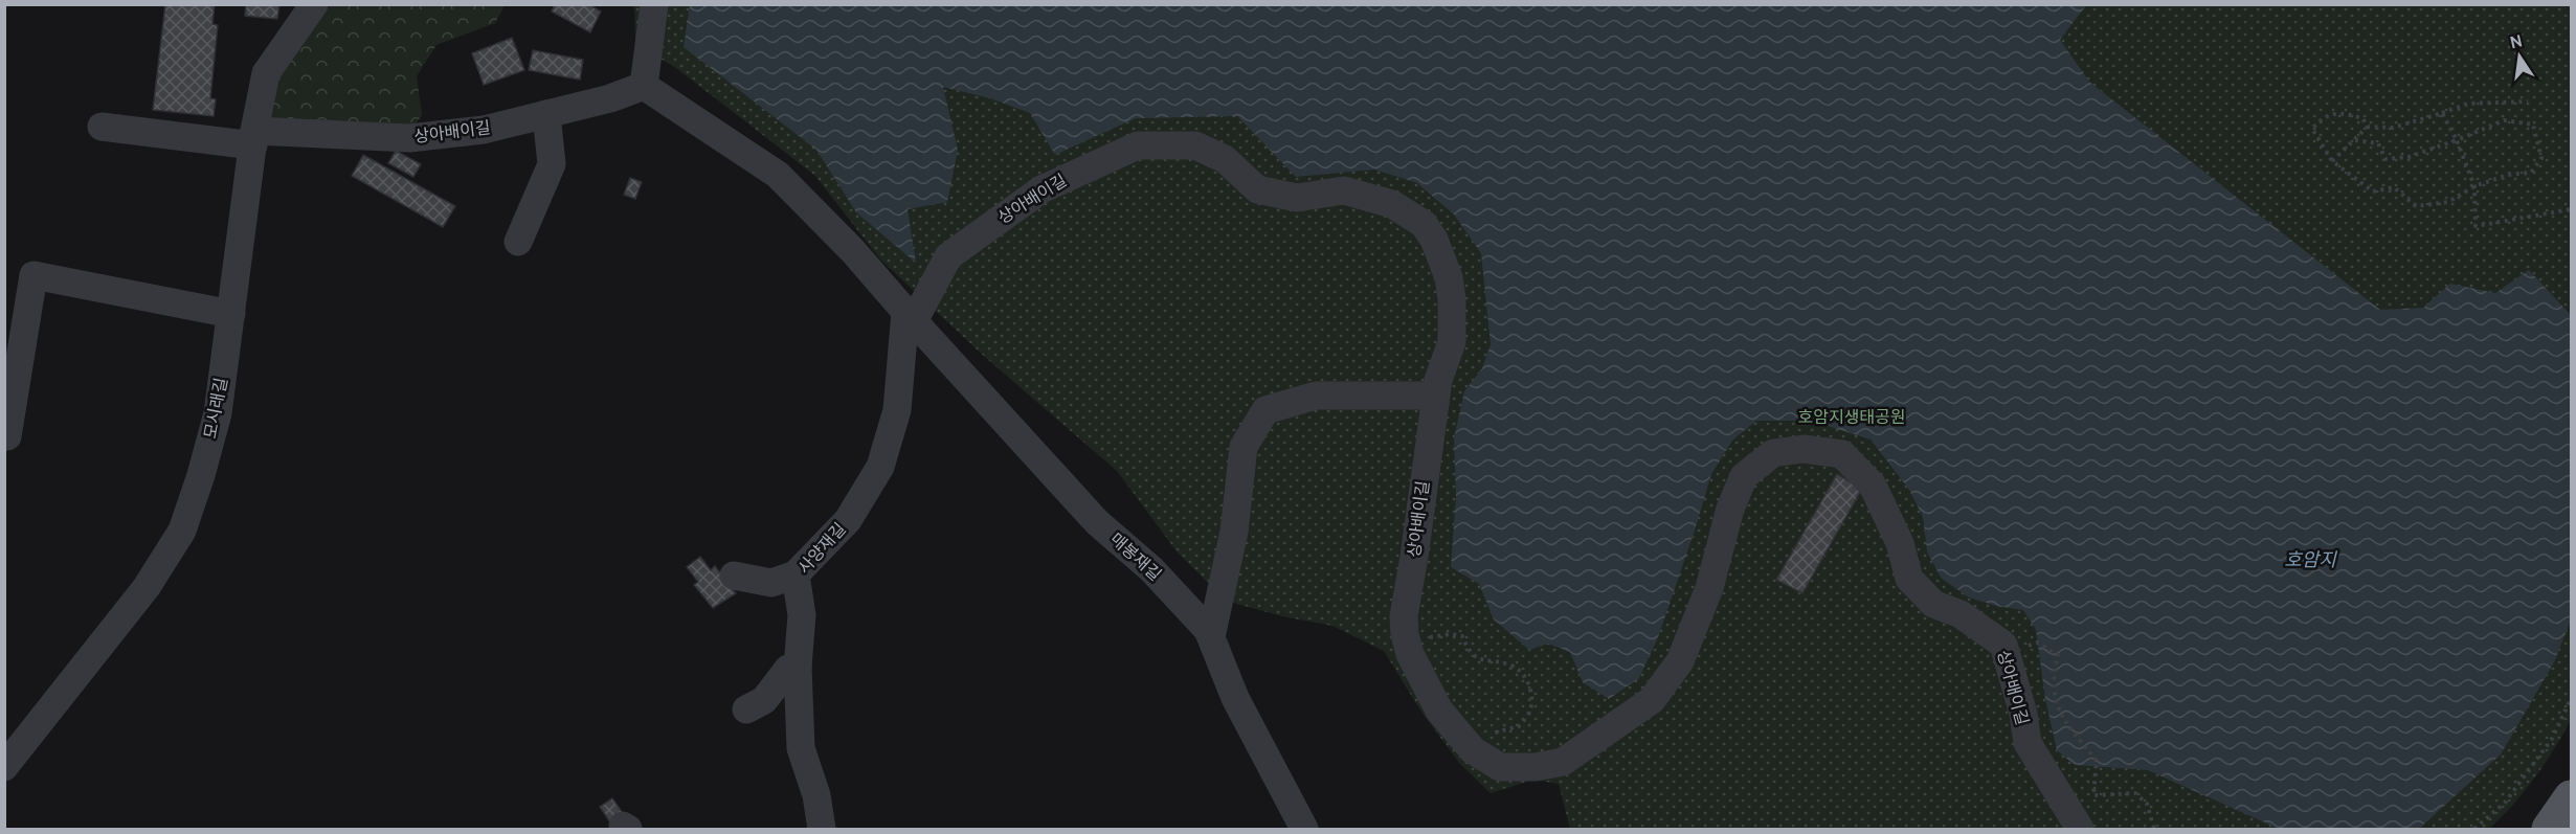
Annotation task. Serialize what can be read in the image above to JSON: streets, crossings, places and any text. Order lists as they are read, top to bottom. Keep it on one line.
{"streets":{"street":["상아배이길","모시래길","사양재길","매봉재길"]},"crossings":[["상아배이길","모시래길"],["상아배이길","사양재길"],["상아배이길","매봉재길"],["사양재길","매봉재길"]],"water":["호암지"],"parks":["호암지생태공원"],"north":"top"}
